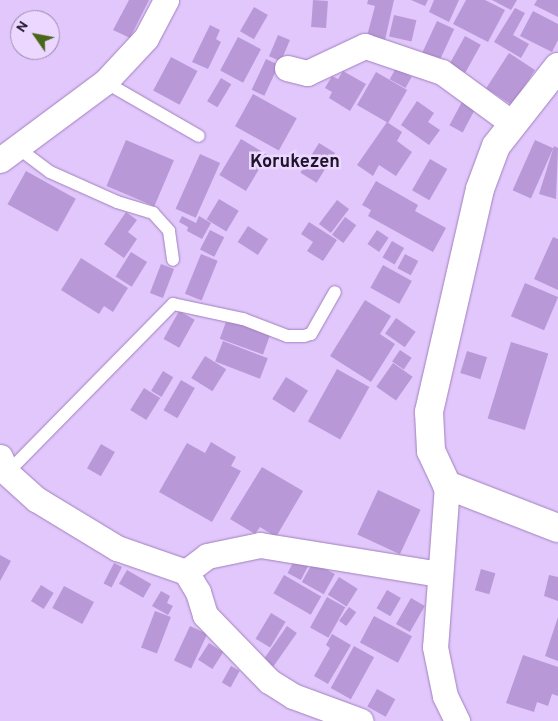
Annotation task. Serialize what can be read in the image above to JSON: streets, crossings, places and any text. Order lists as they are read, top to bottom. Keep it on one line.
{"districts":["Korukezen"],"north":"top left"}
